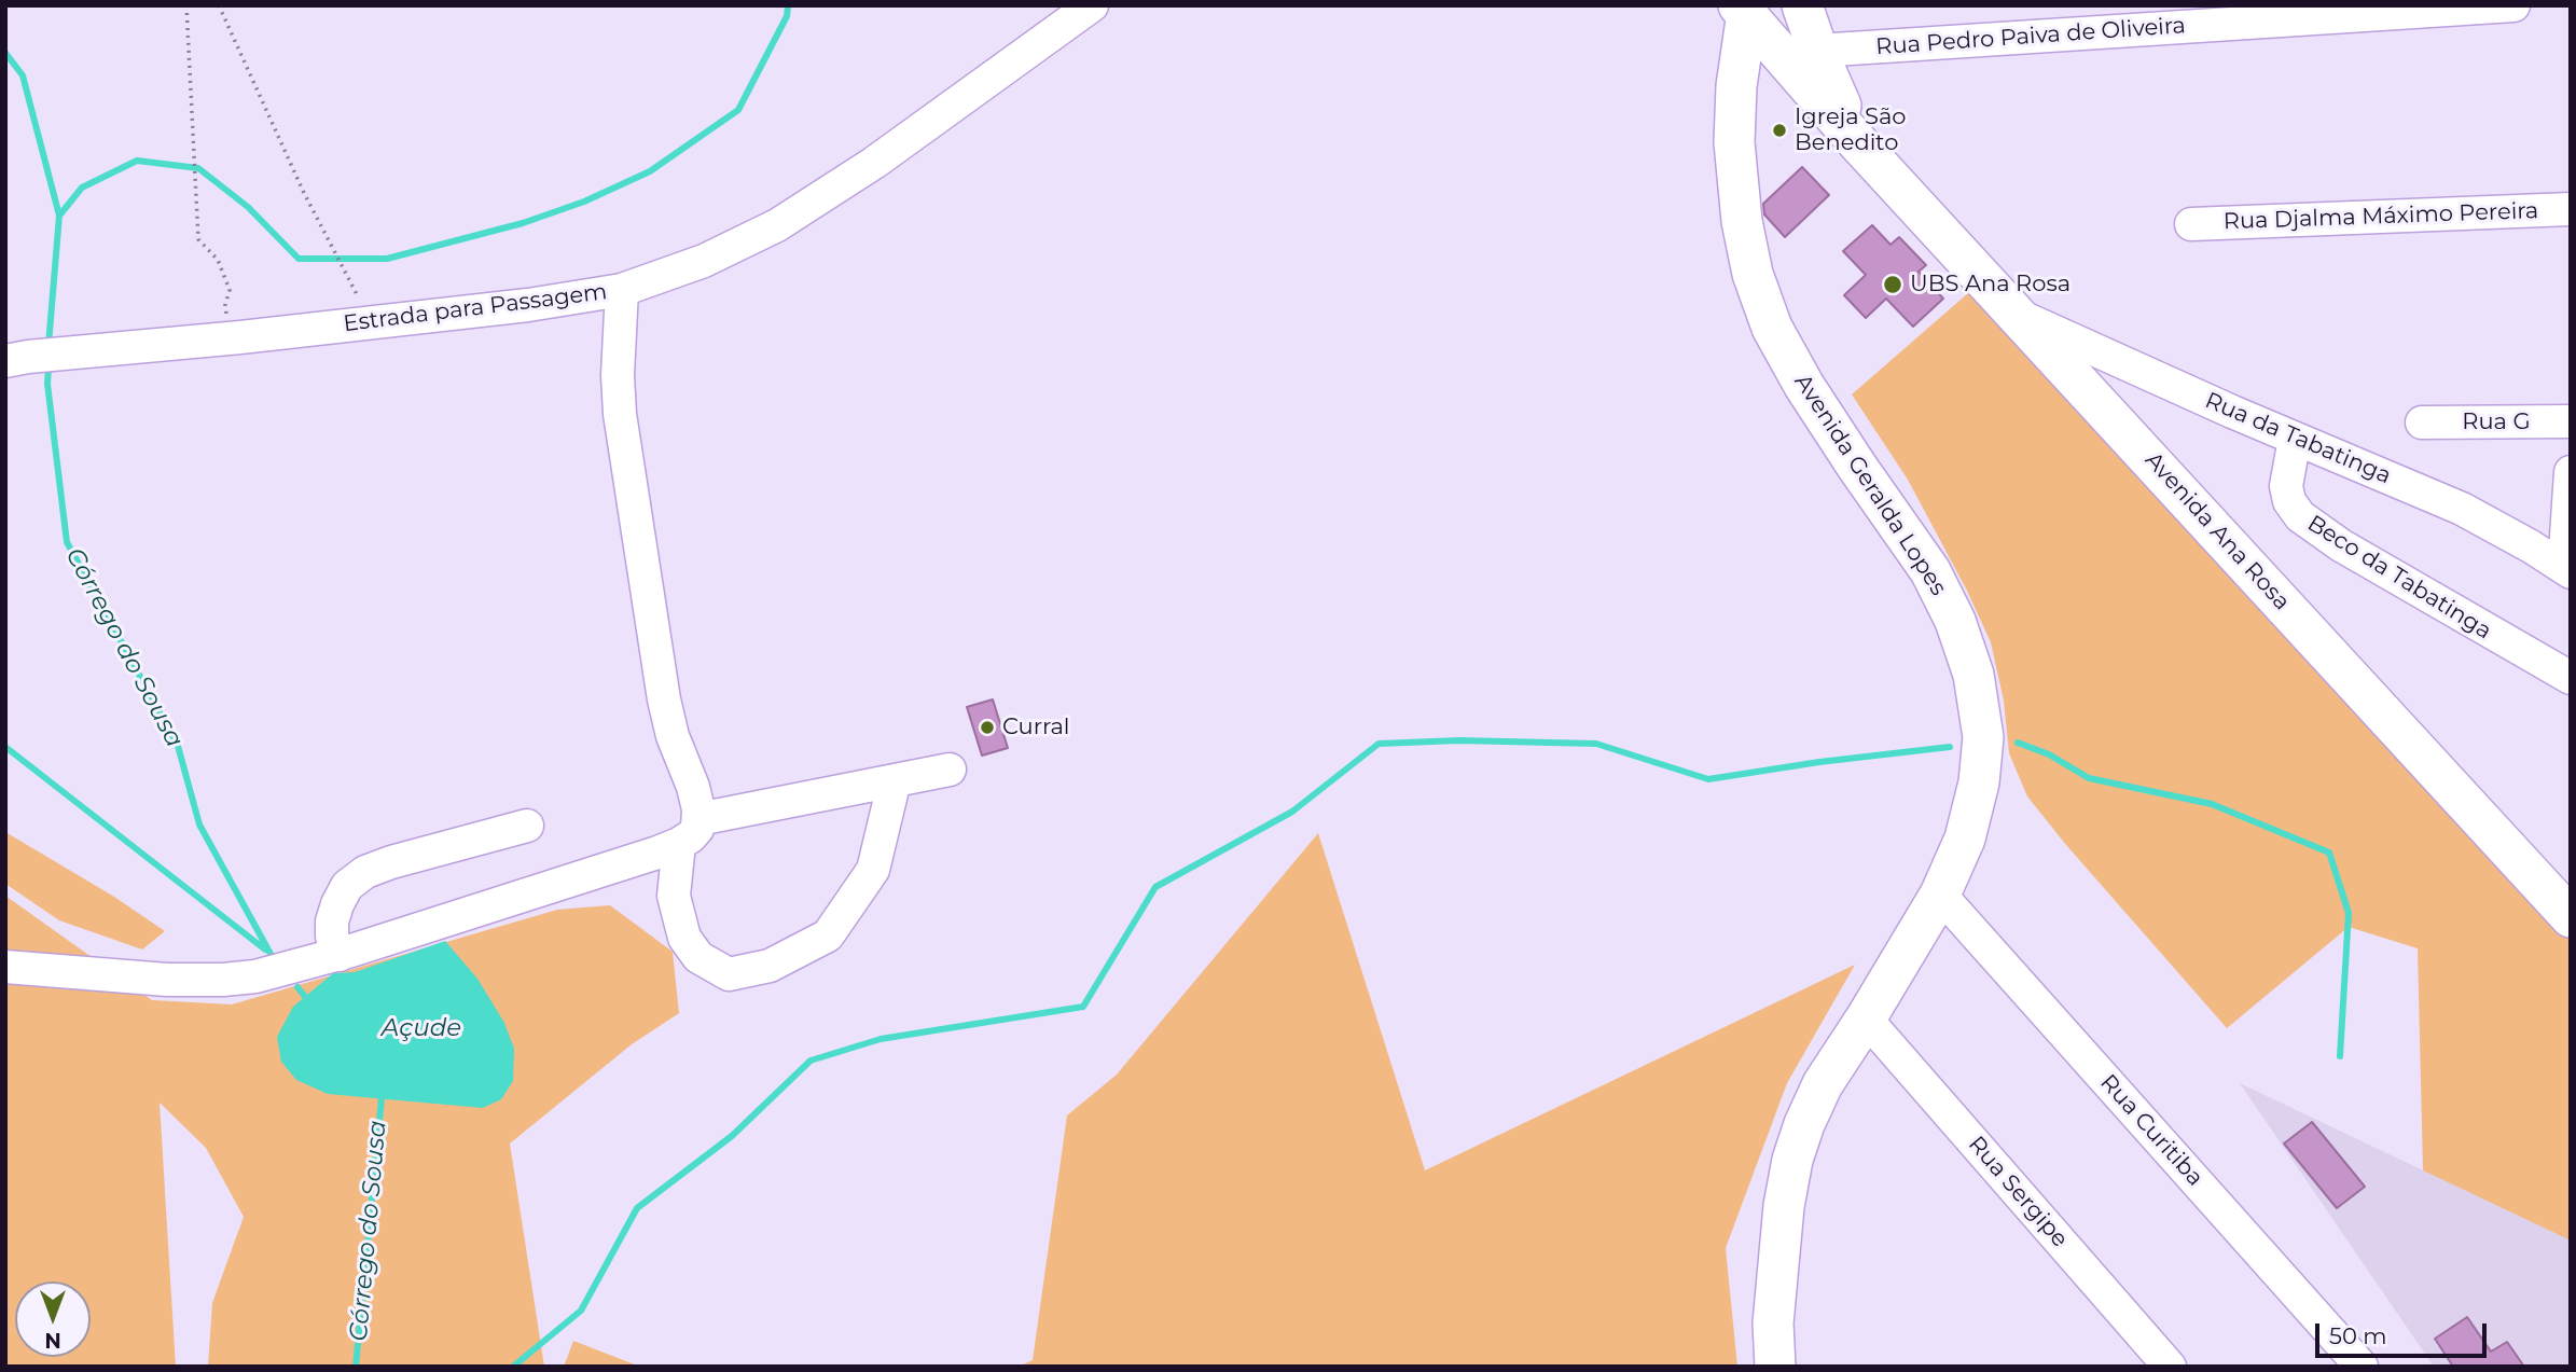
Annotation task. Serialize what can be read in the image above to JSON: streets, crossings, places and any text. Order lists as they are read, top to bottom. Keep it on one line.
{"streets":{"main road":["Avenida Geralda Lopes","Avenida Ana Rosa"],"street":["Rua Pedro Paiva de Oliveira","Rua Djalma Máximo Pereira","Estrada para Passagem","Rua G","Rua da Tabatinga","Beco da Tabatinga","Rua Curitiba","Rua Sergipe"]},"crossings":[["Rua Pedro Paiva de Oliveira","Avenida Ana Rosa"],["Rua da Tabatinga","Avenida Ana Rosa"],["Rua da Tabatinga","Beco da Tabatinga"],["Avenida Geralda Lopes","Avenida Ana Rosa"],["Avenida Geralda Lopes","Rua Curitiba"],["Avenida Geralda Lopes","Rua Sergipe"]],"water":["Córrego do Sousa","Açude"],"places":["Igreja São Benedito","UBS Ana Rosa","Curral"],"scale_bar":"50 m","north":"bottom"}
